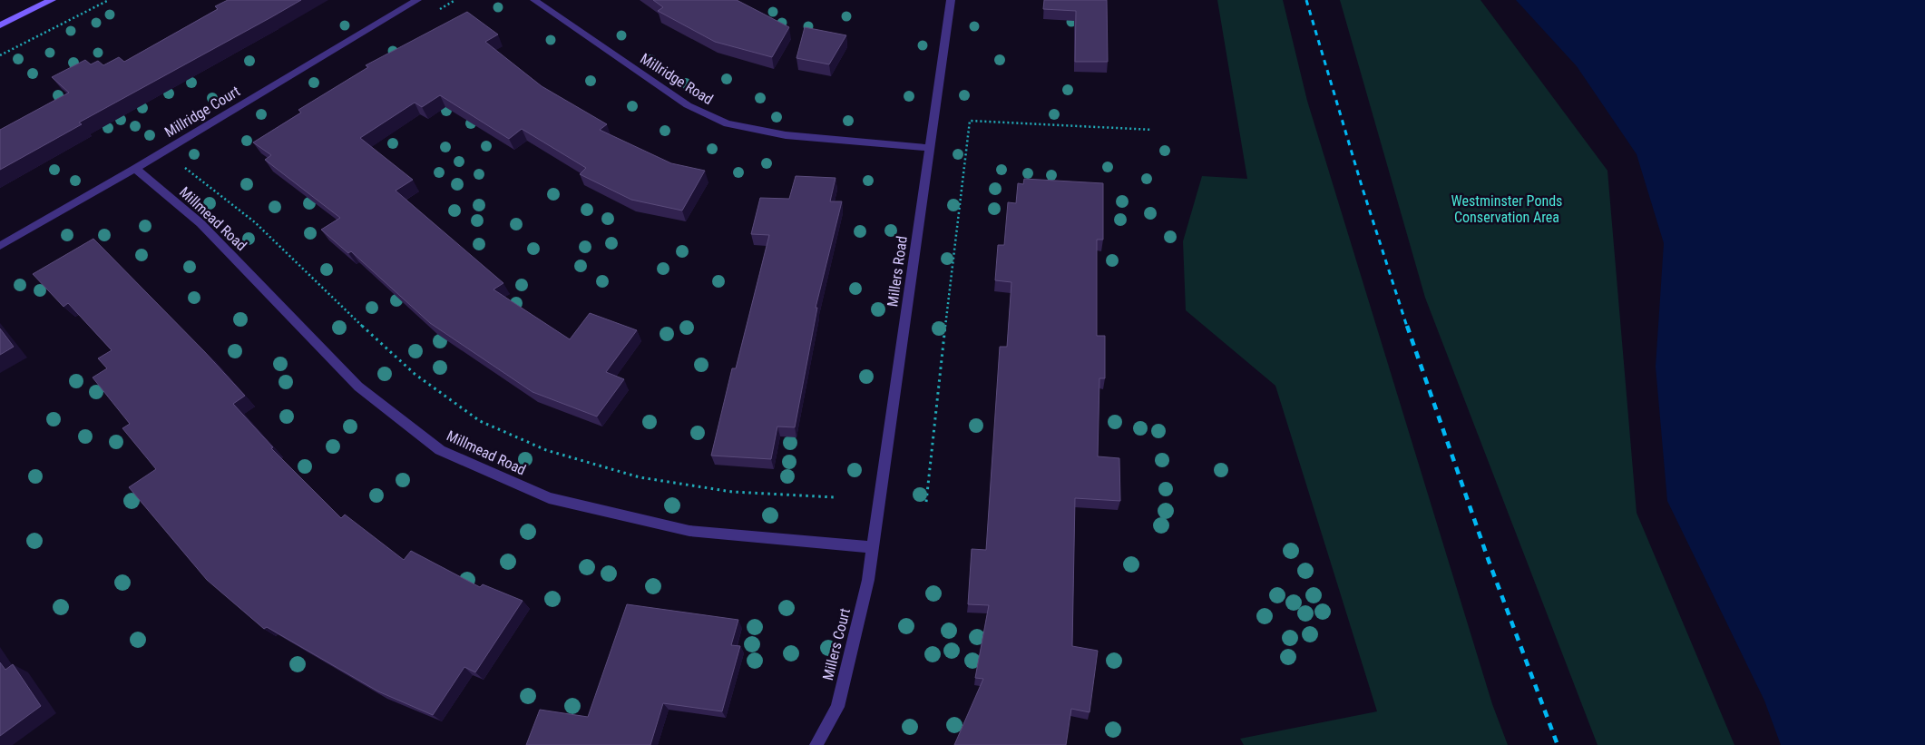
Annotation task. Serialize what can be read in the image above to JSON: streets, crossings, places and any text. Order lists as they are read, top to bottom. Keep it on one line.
{"streets":{"street":["Millridge Road","Millridge Court","Millmead Road","Millers Road","Millers Court"]},"crossings":[["Millridge Road","Millers Road"],["Millridge Court","Millmead Road"],["Millmead Road","Millers Road"],["Millmead Road","Millers Court"],["Millers Road","Millers Court"]],"parks":["Westminster Ponds Conservation Area"]}
